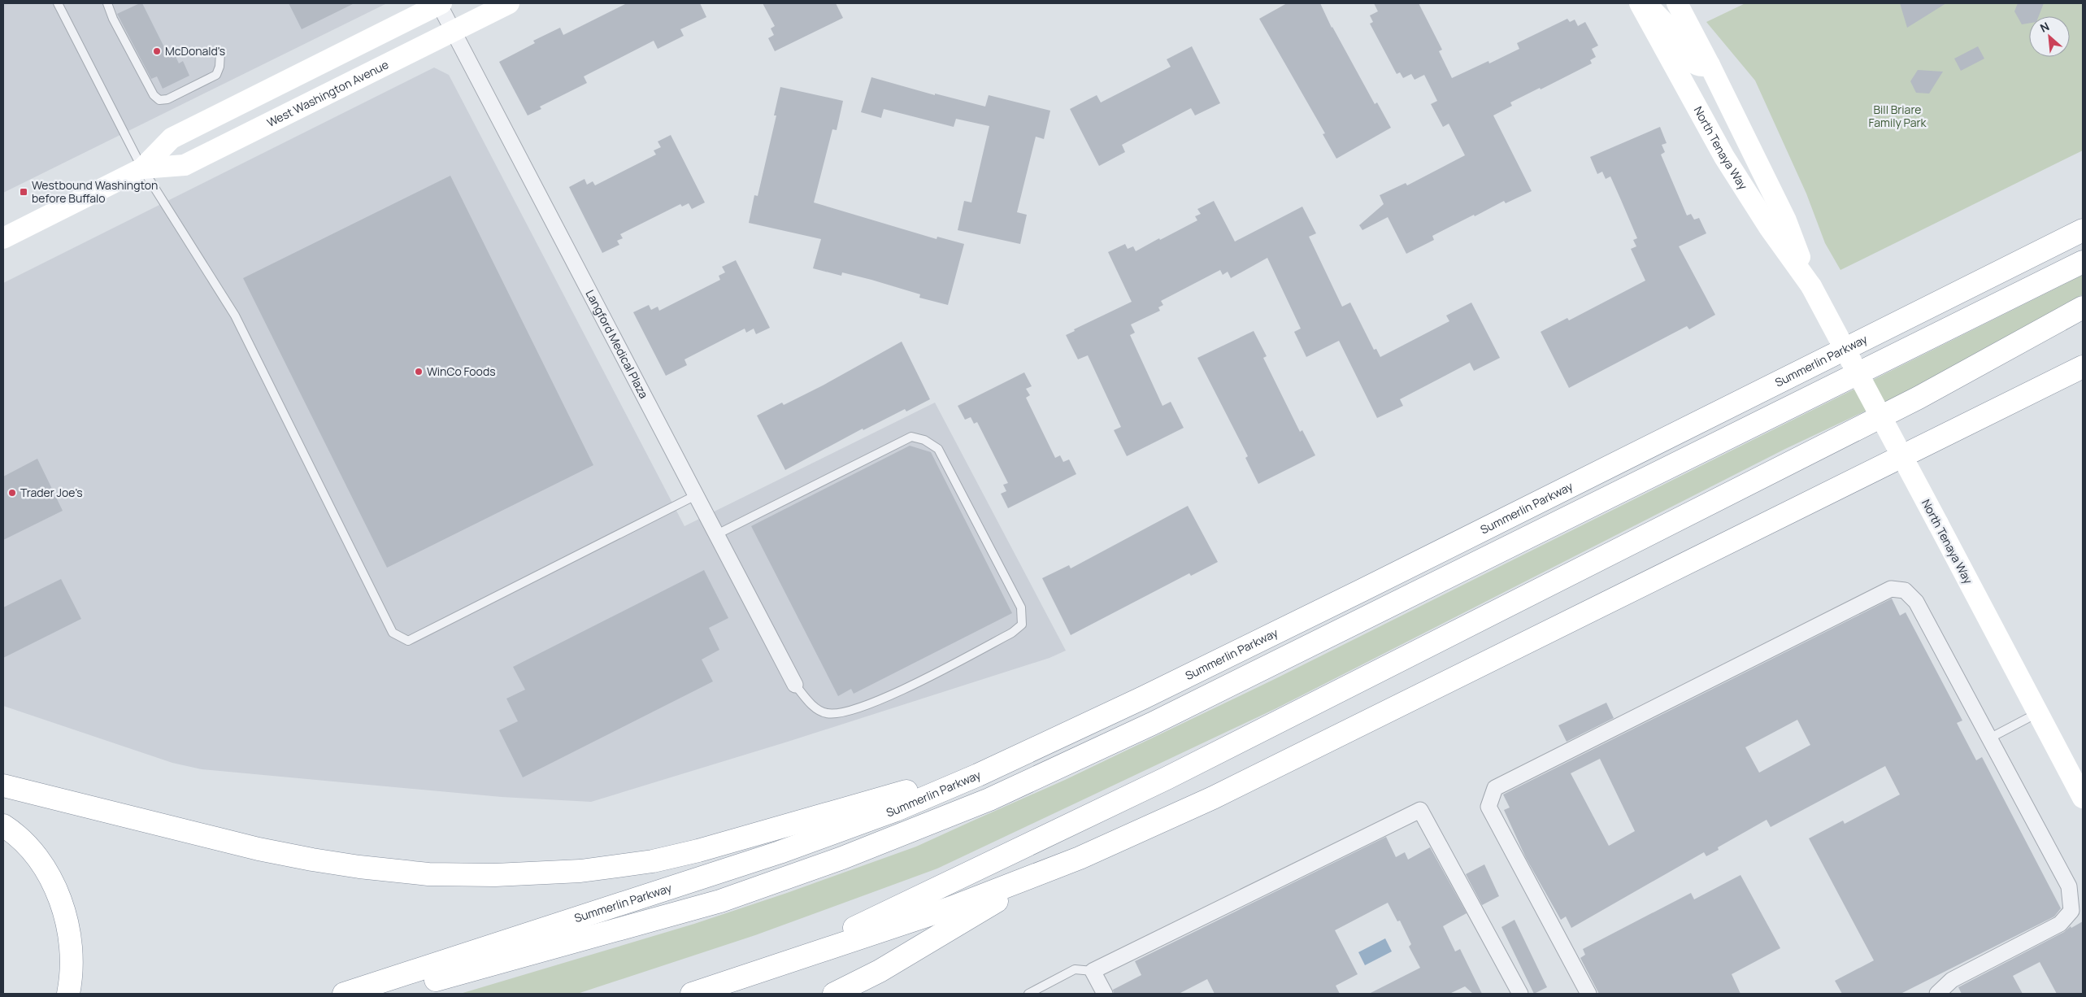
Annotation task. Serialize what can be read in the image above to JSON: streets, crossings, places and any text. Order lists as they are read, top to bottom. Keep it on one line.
{"streets":{"highway":["Summerlin Parkway"],"main road":["West Washington Avenue","North Tenaya Way"],"street":["Langford Medical Plaza"]},"crossings":[["West Washington Avenue","Langford Medical Plaza"]],"parks":["Bill Briare Family Park"],"places":{"other":["McDonald's","WinCo Foods","Trader Joe's"],"transit":["Westbound Washington before Buffalo"]},"north":"top left"}
